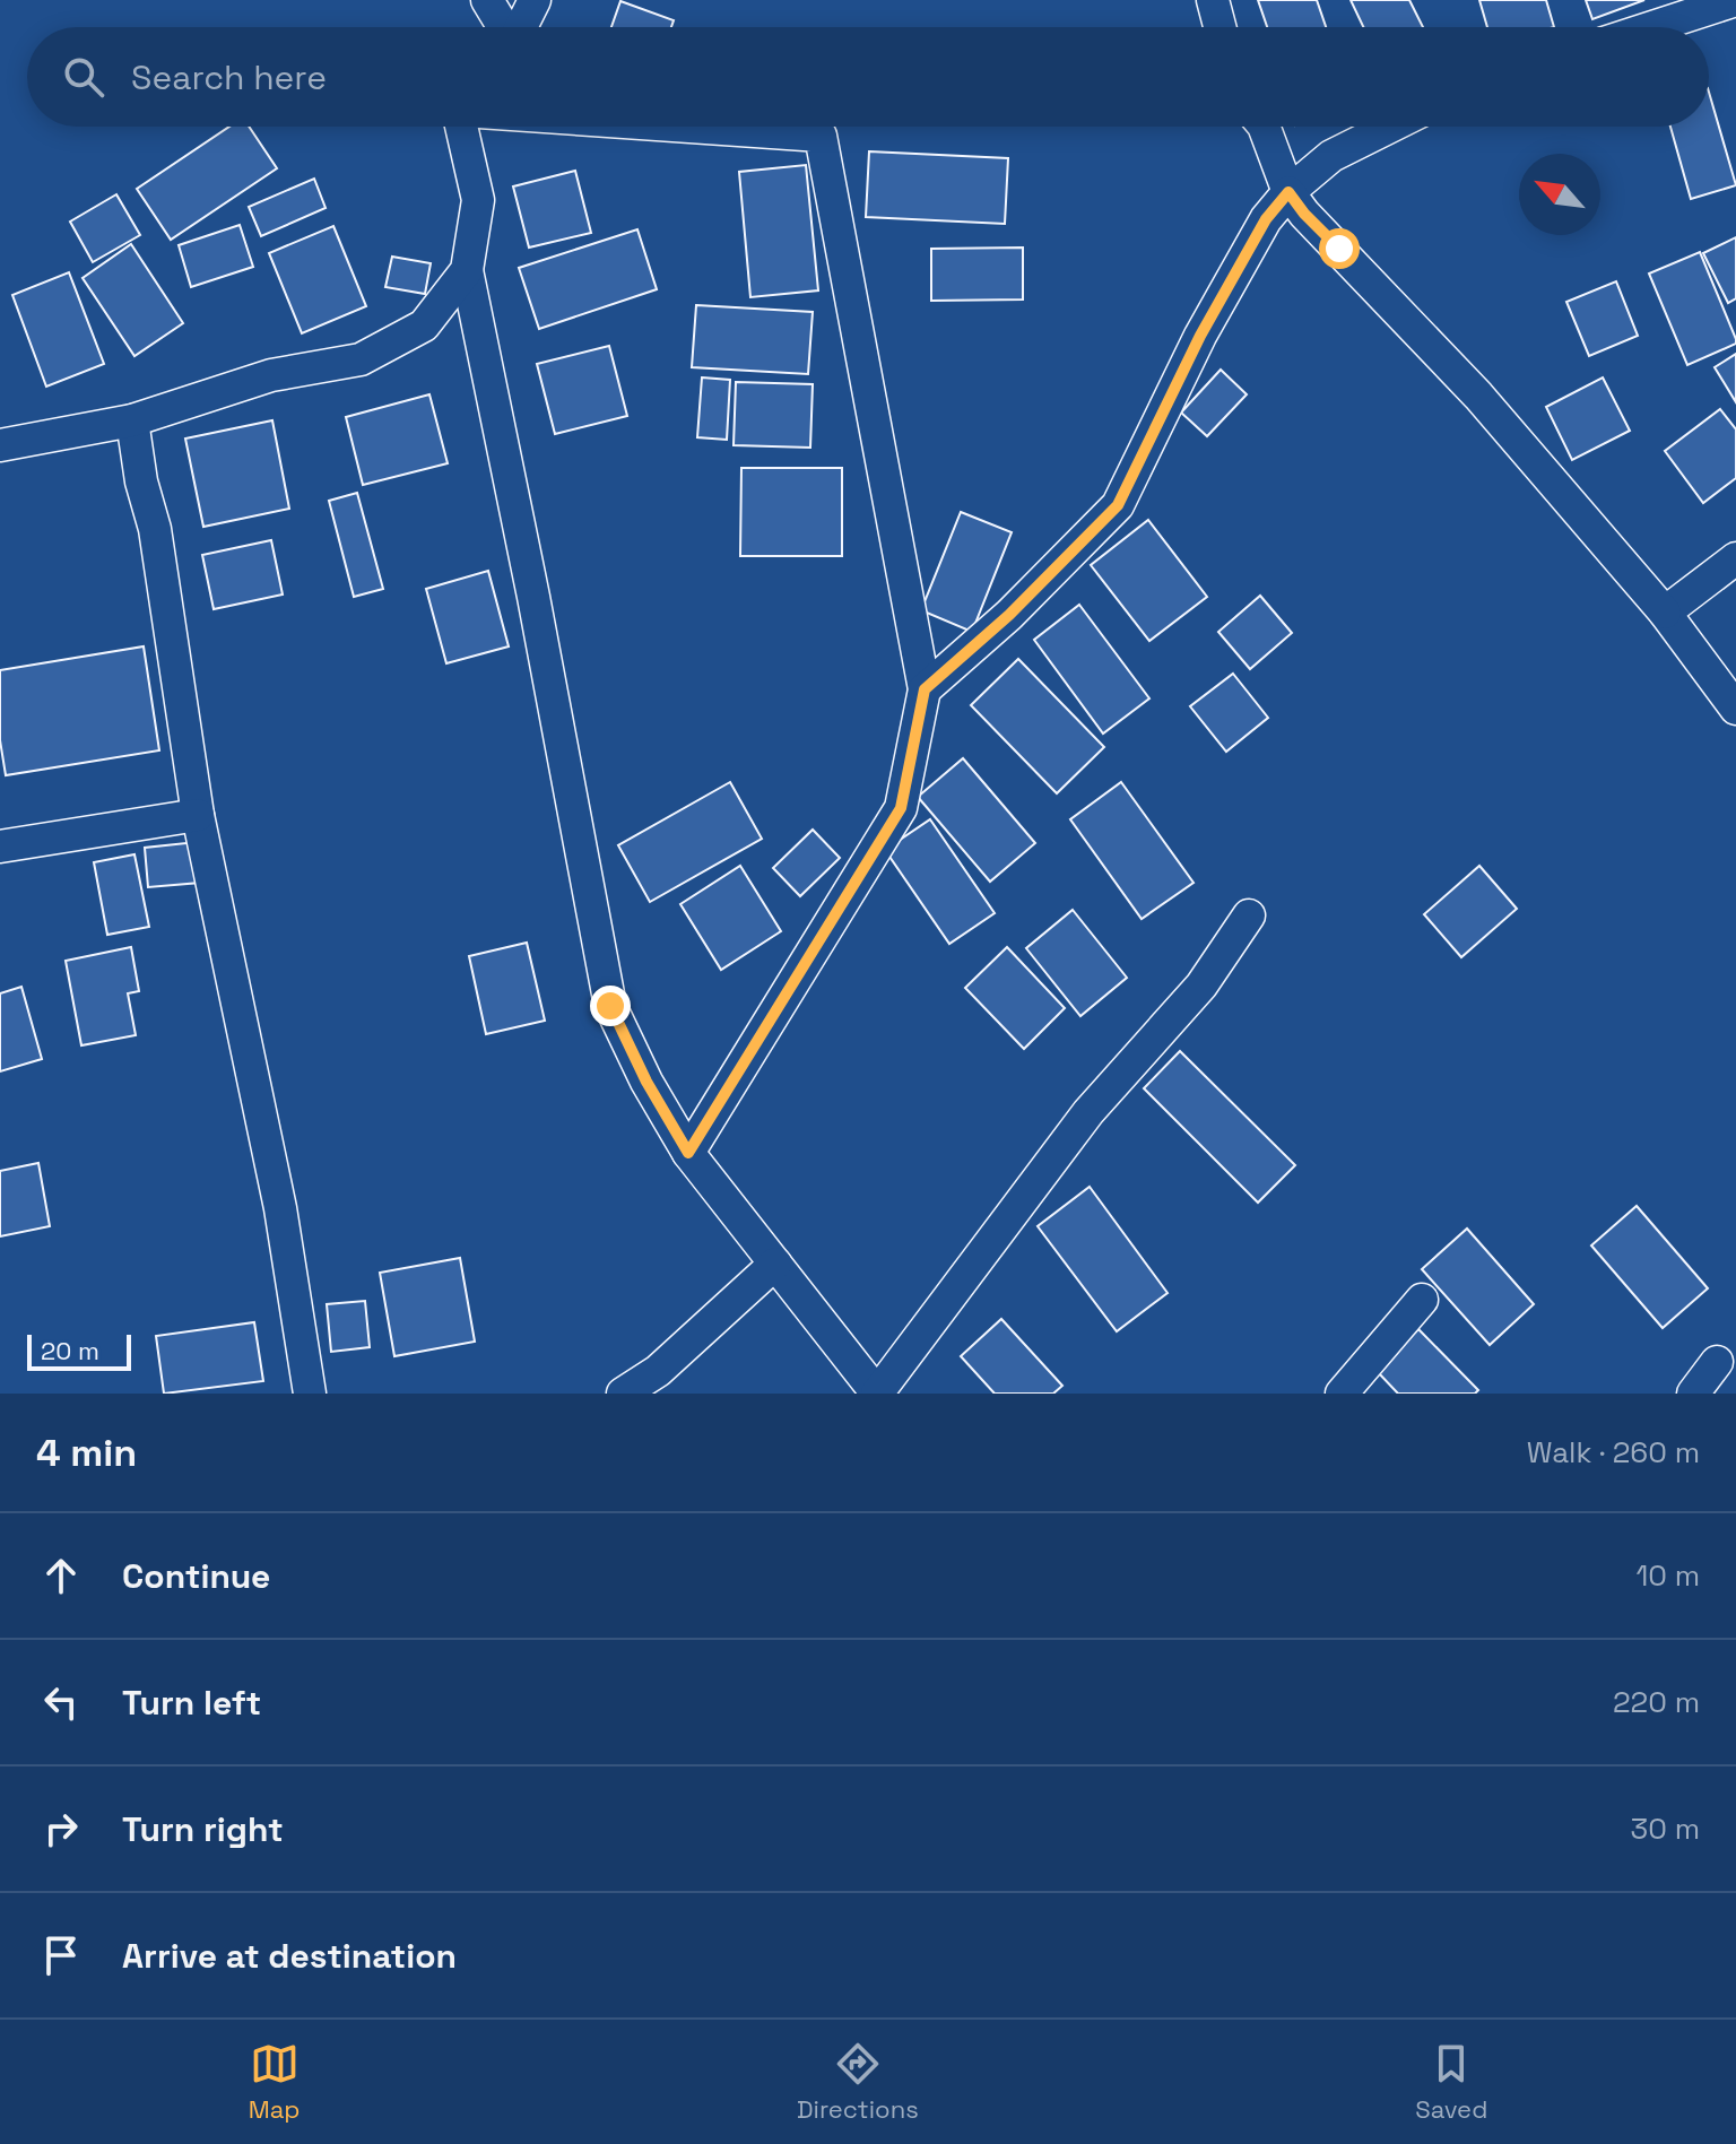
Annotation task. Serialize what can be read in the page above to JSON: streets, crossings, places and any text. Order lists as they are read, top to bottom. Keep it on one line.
{"scale_bar":"20 m","north":"top left","page":{"search":"Search here","scale":"20 m","heading":["4 min","Walk · 260 m"],"list":[["Continue","10 m"],["Turn left","220 m"],["Turn right","30 m"],"Arrive at destination"],"nav":["Map","Directions","Saved"]}}
